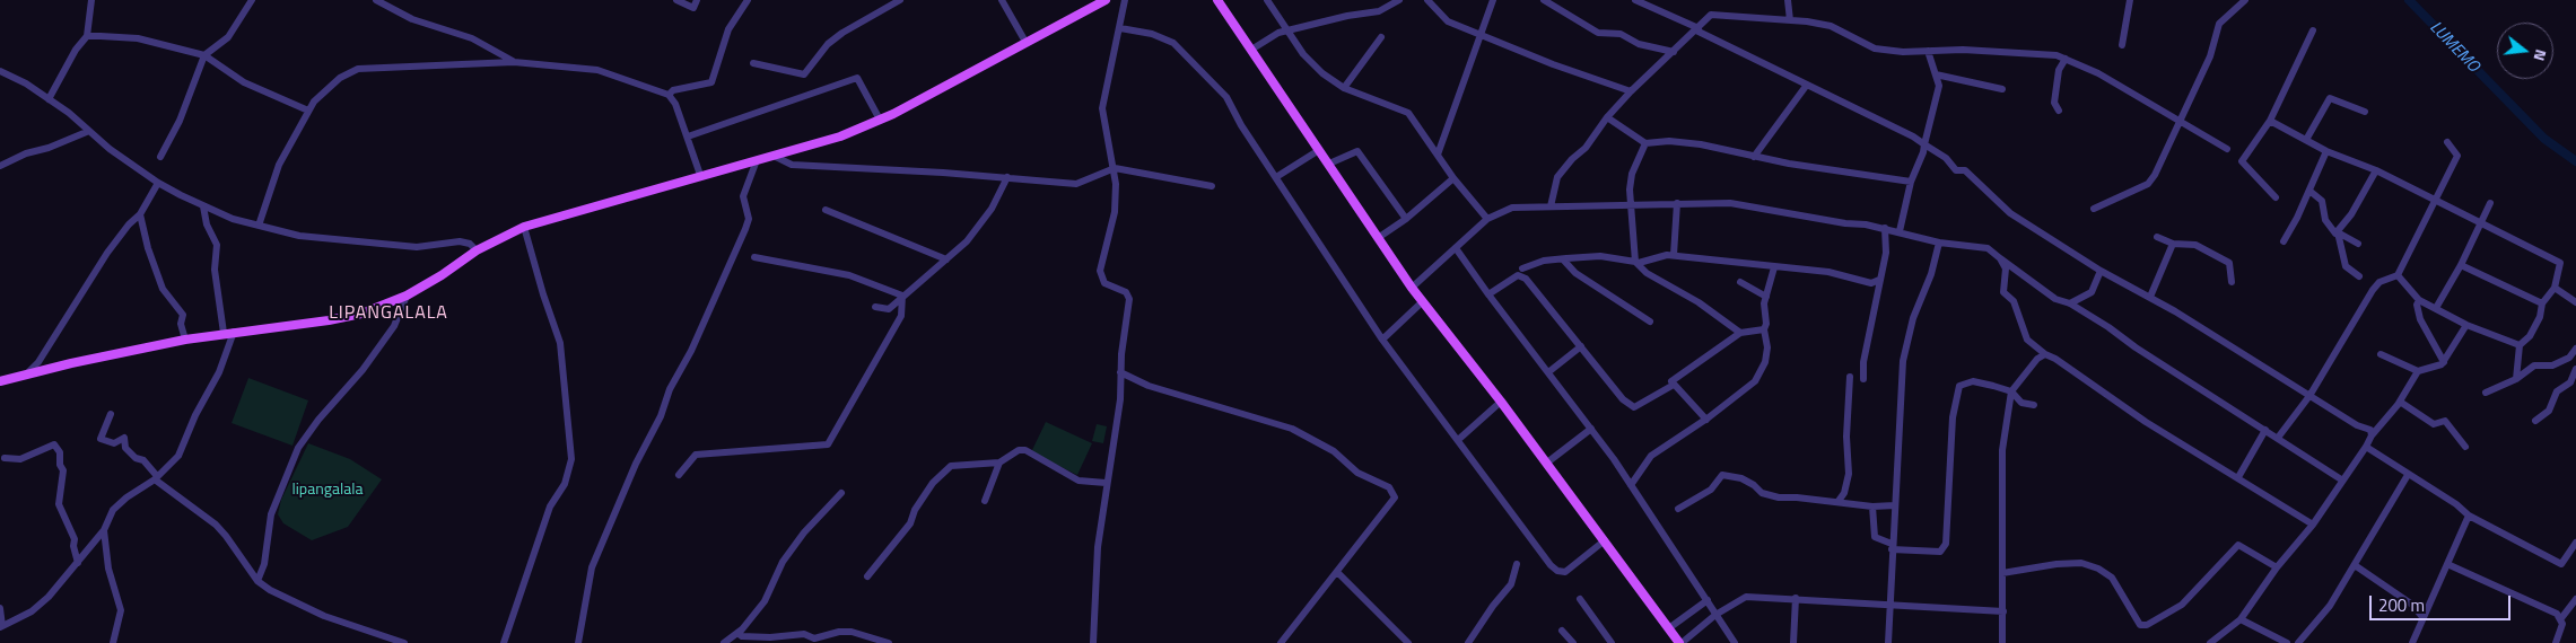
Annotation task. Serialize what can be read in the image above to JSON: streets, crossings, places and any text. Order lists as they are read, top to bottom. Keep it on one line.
{"districts":["LIPANGALALA"],"water":["LUMEMO"],"parks":["lipangalala"],"scale_bar":"200 m","north":"right"}
